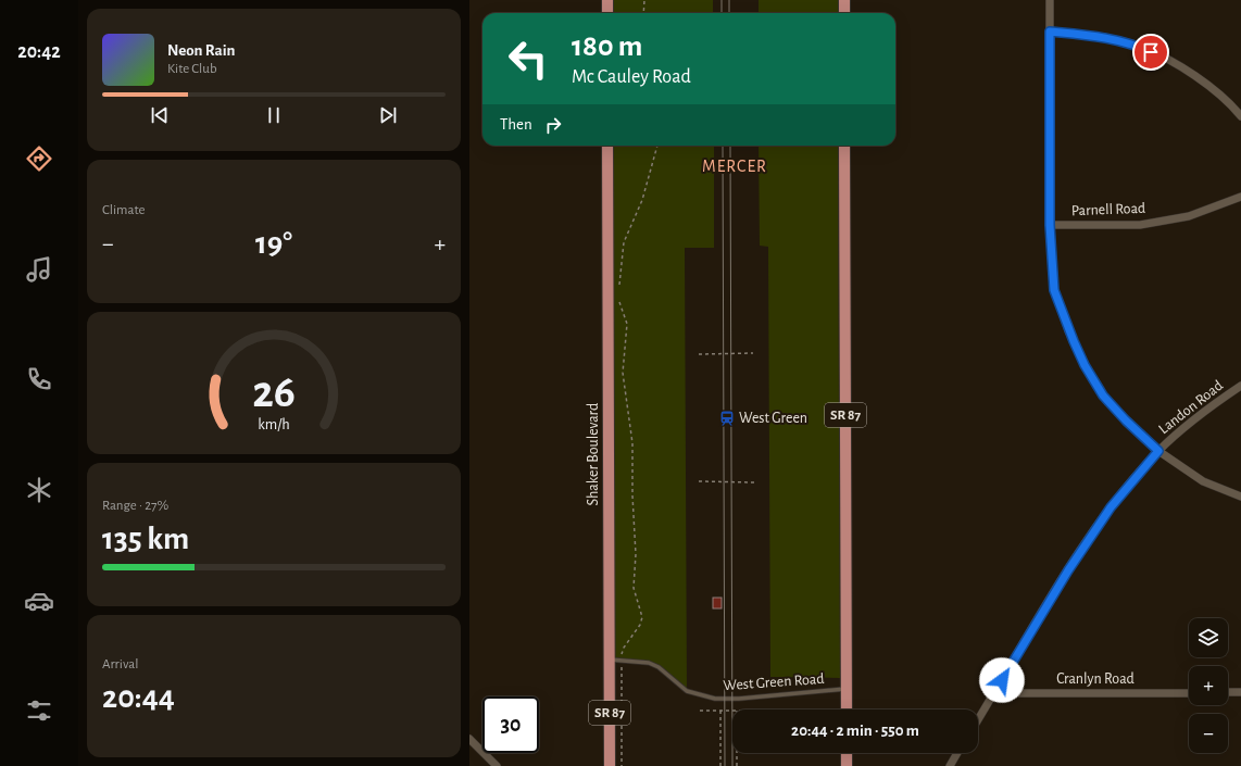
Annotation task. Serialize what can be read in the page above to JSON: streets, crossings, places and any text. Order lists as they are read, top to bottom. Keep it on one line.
{"streets":{"main road":["SR 87","Shaker Boulevard"],"street":["Parnell Road","Landon Road","Cranlyn Road"],"lane":["West Green Road"]},"crossings":[["Landon Road","Cranlyn Road"],["SR 87","West Green Road"],["Shaker Boulevard","West Green Road"]],"districts":["MERCER"],"places":{"station":["West Green"]},"page":{"tabs":"20:42","turn":["180 m","Mc Cauley Road"],"song":["Neon Rain","Kite Club"],"then":"Then","tile":["Climate",["Range · 27%","135 km"],["Arrival","20:44"]],"heat":["−","19°","+"],"map_buttons":["+","−"],"limit":"30","trip":"20:44 · 2 min · 550 m","gauge":["26","km/h"]}}
